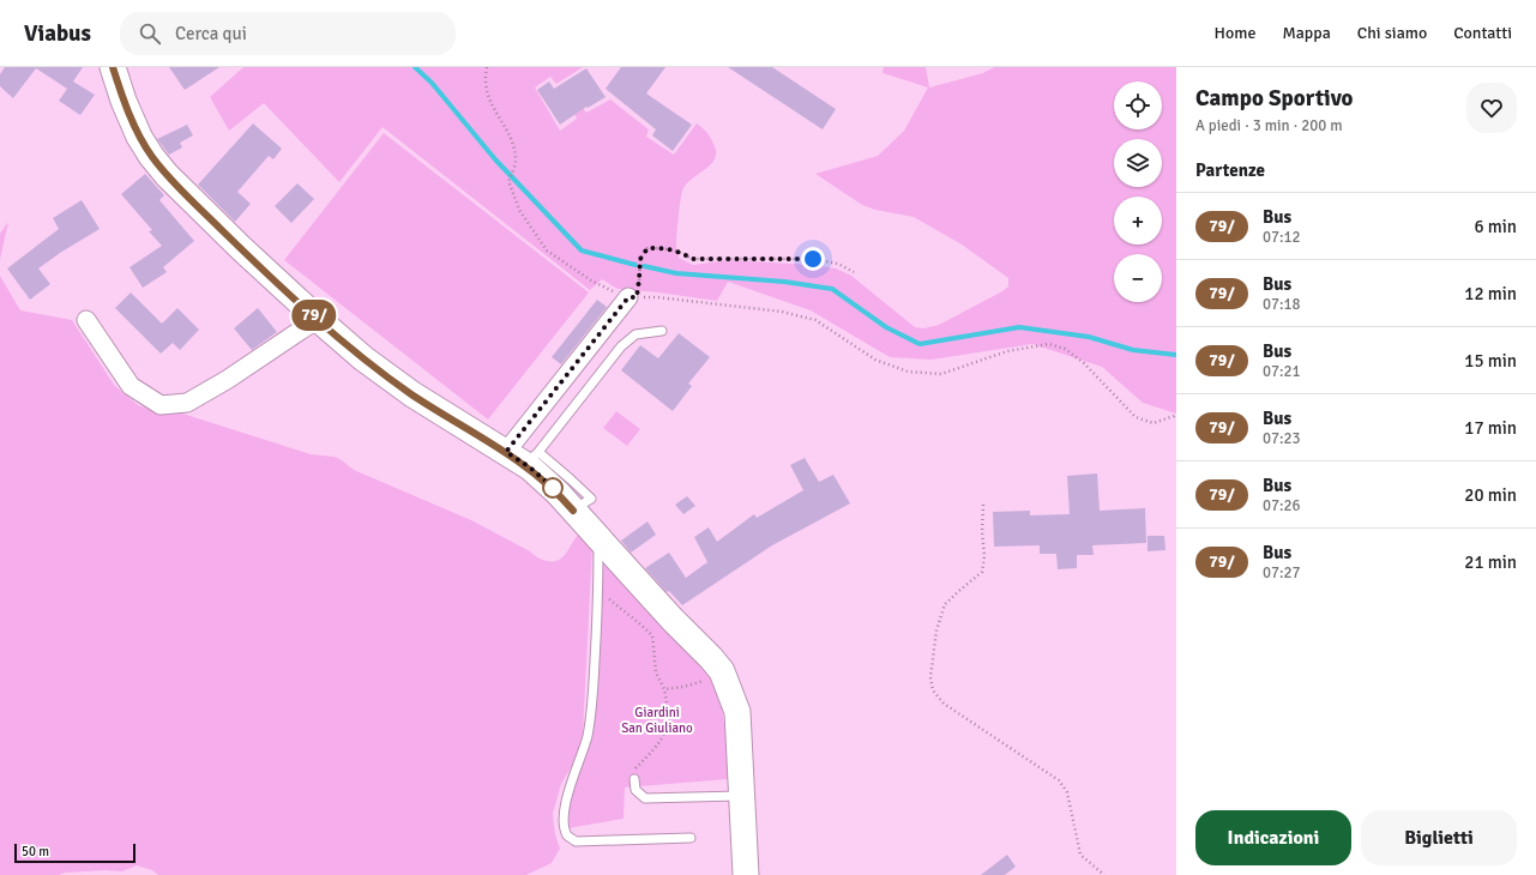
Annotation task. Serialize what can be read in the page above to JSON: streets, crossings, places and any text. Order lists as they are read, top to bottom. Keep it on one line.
{"parks":["Giardini San Giuliano"],"lines":["bus line 79/"],"scale_bar":"50 m","page":{"header":"Viabus","search":"Cerca qui","nav":["Home","Mappa","Chi siamo","Contatti"],"on_map":"79/","heading":[["Campo Sportivo","A piedi · 3 min · 200 m"],"Partenze"],"map_buttons":["+","−"],"list":[{"mark":"79/","name":"Bus","note":"07:12","value":"6 min"},{"mark":"79/","name":"Bus","note":"07:18","value":"12 min"},{"mark":"79/","name":"Bus","note":"07:21","value":"15 min"},{"mark":"79/","name":"Bus","note":"07:23","value":"17 min"},{"mark":"79/","name":"Bus","note":"07:26","value":"20 min"},{"mark":"79/","name":"Bus","note":"07:27","value":"21 min"}],"buttons":["Indicazioni","Biglietti"],"scale":"50 m"}}
